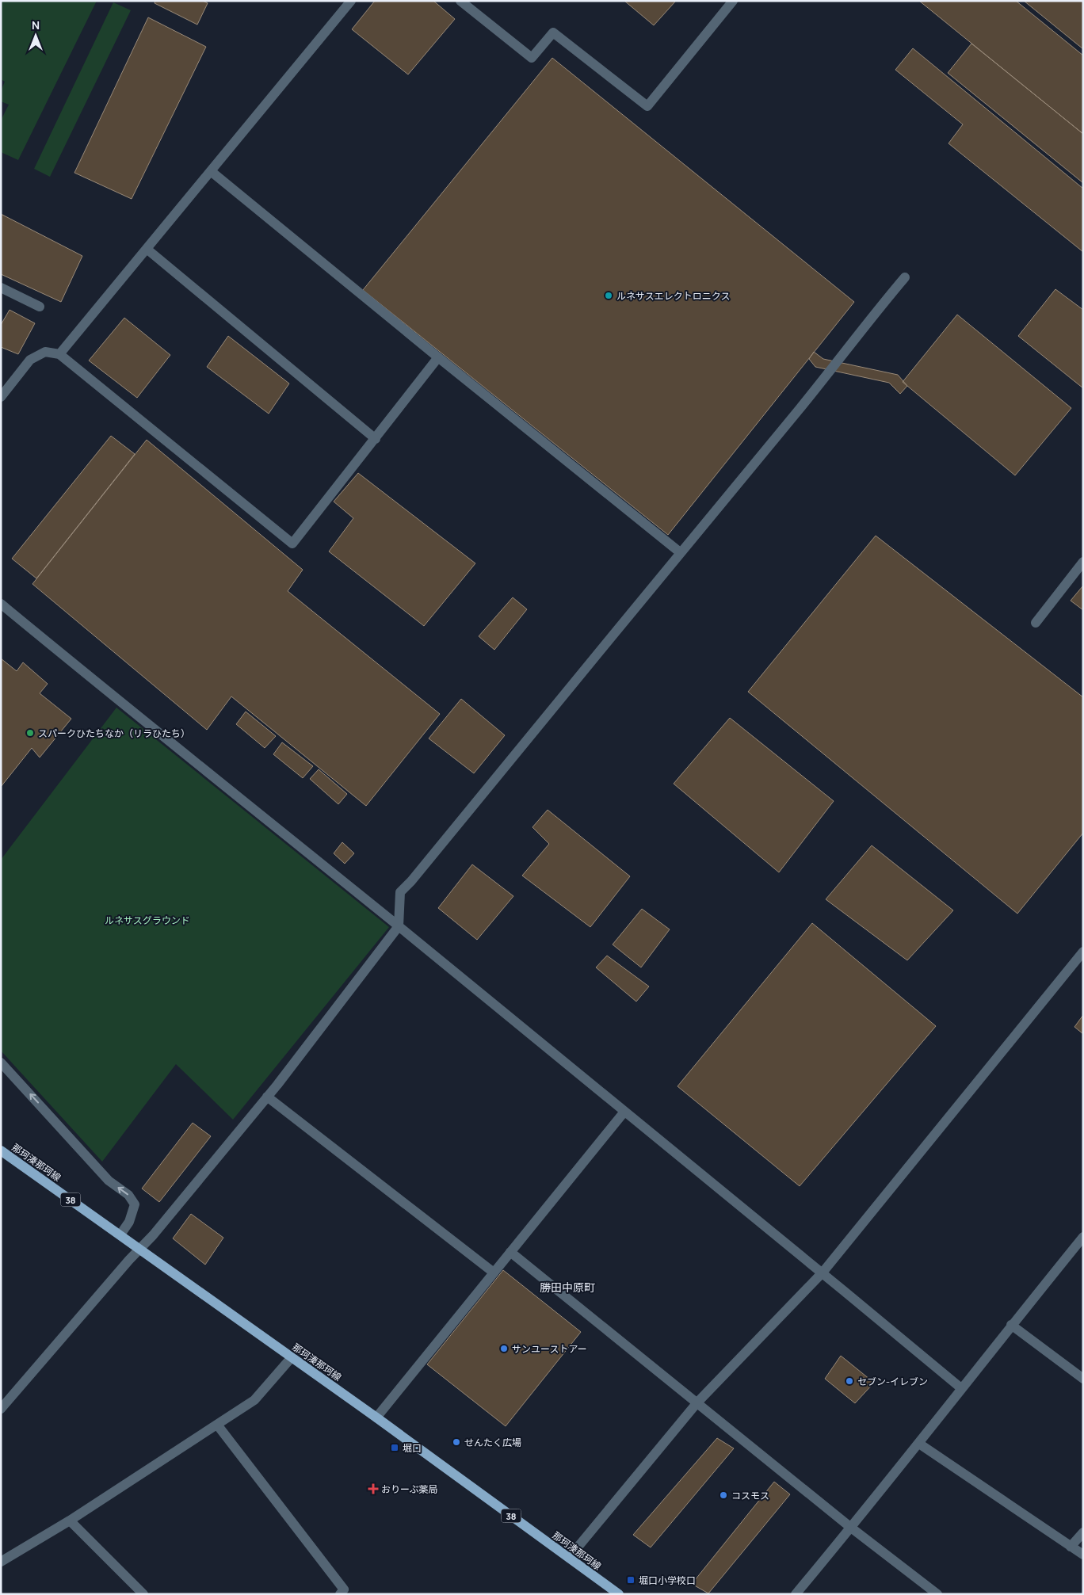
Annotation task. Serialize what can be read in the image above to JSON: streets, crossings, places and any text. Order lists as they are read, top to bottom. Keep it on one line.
{"streets":{"main road":["那珂湊那珂線","38"]},"districts":["勝田中原町"],"parks":["ルネサスグラウンド"],"places":{"other":["ルネサスエレクトロニクス","スパークひたちなか（リラひたち）","サンユーストアー","セブン-イレブン","せんたく広場","コスモス"],"transit":["堀口","堀口小学校口"],"health":["おりーぶ薬局"]},"north":"top"}
